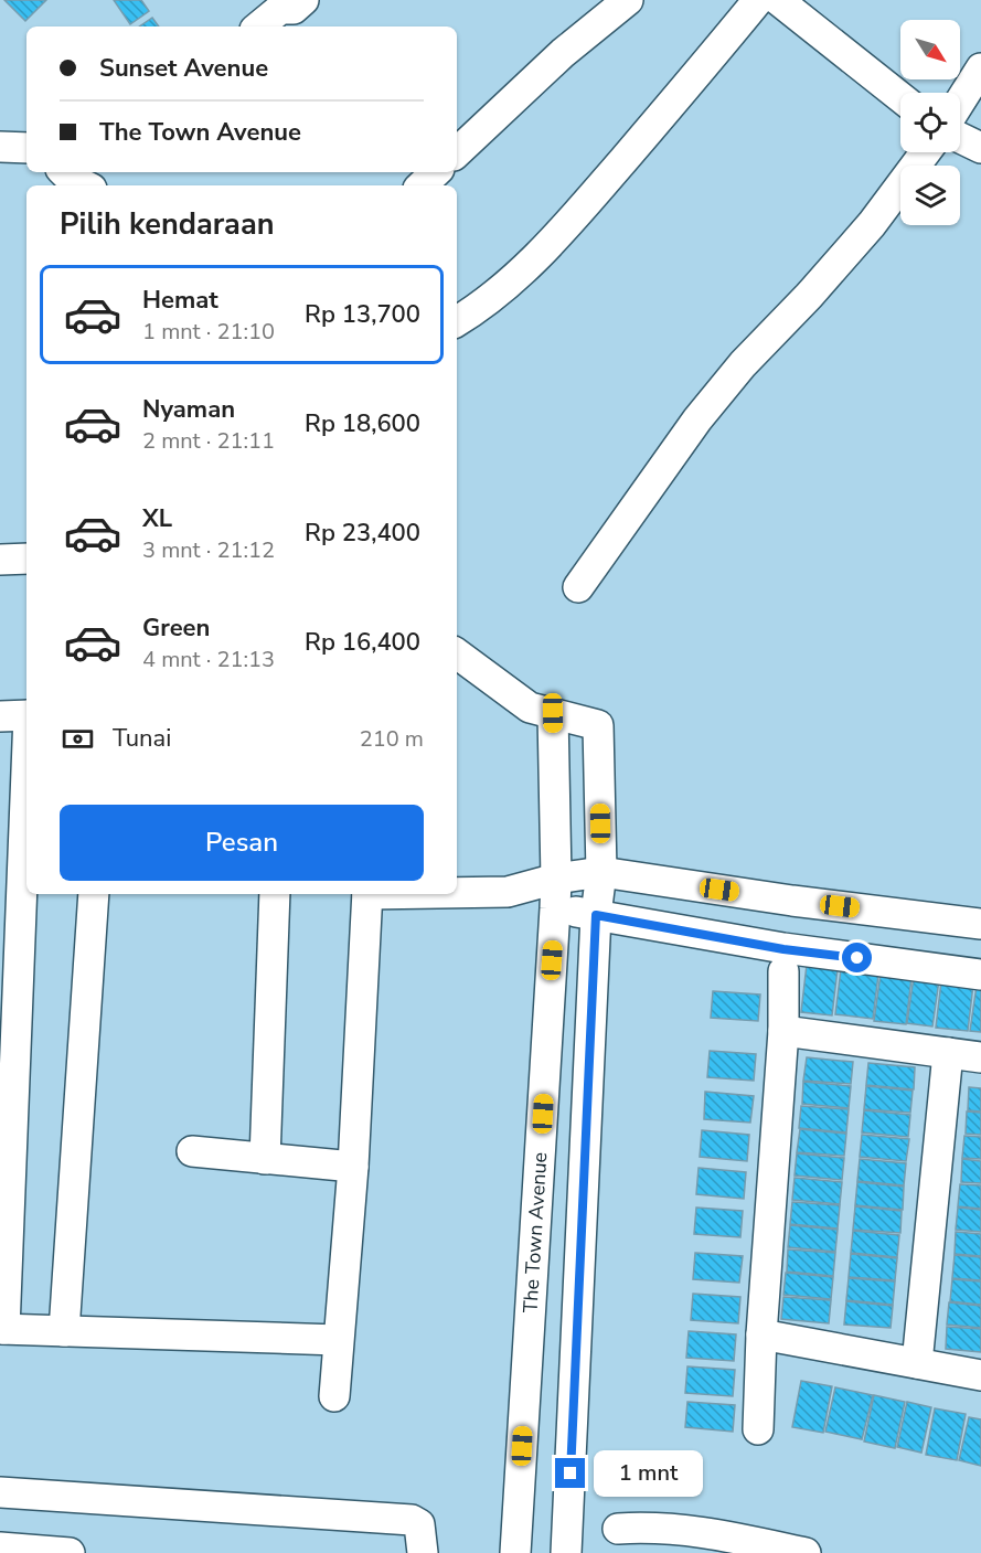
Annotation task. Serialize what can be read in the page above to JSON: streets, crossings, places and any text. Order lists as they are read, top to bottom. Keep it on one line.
{"streets":{"street":["The Town Avenue"]},"north":"bottom right","page":{"banner":["Sunset Avenue","The Town Avenue"],"heading":"Pilih kendaraan","list":[{"name":"Hemat","note":"1 mnt · 21:10","value":"Rp 13,700"},{"name":"Nyaman","note":"2 mnt · 21:11","value":"Rp 18,600"},{"name":"XL","note":"3 mnt · 21:12","value":"Rp 23,400"},{"name":"Green","note":"4 mnt · 21:13","value":"Rp 16,400"}],"pay":["Tunai","210 m"],"buttons":"Pesan","bubble":"1 mnt"}}
